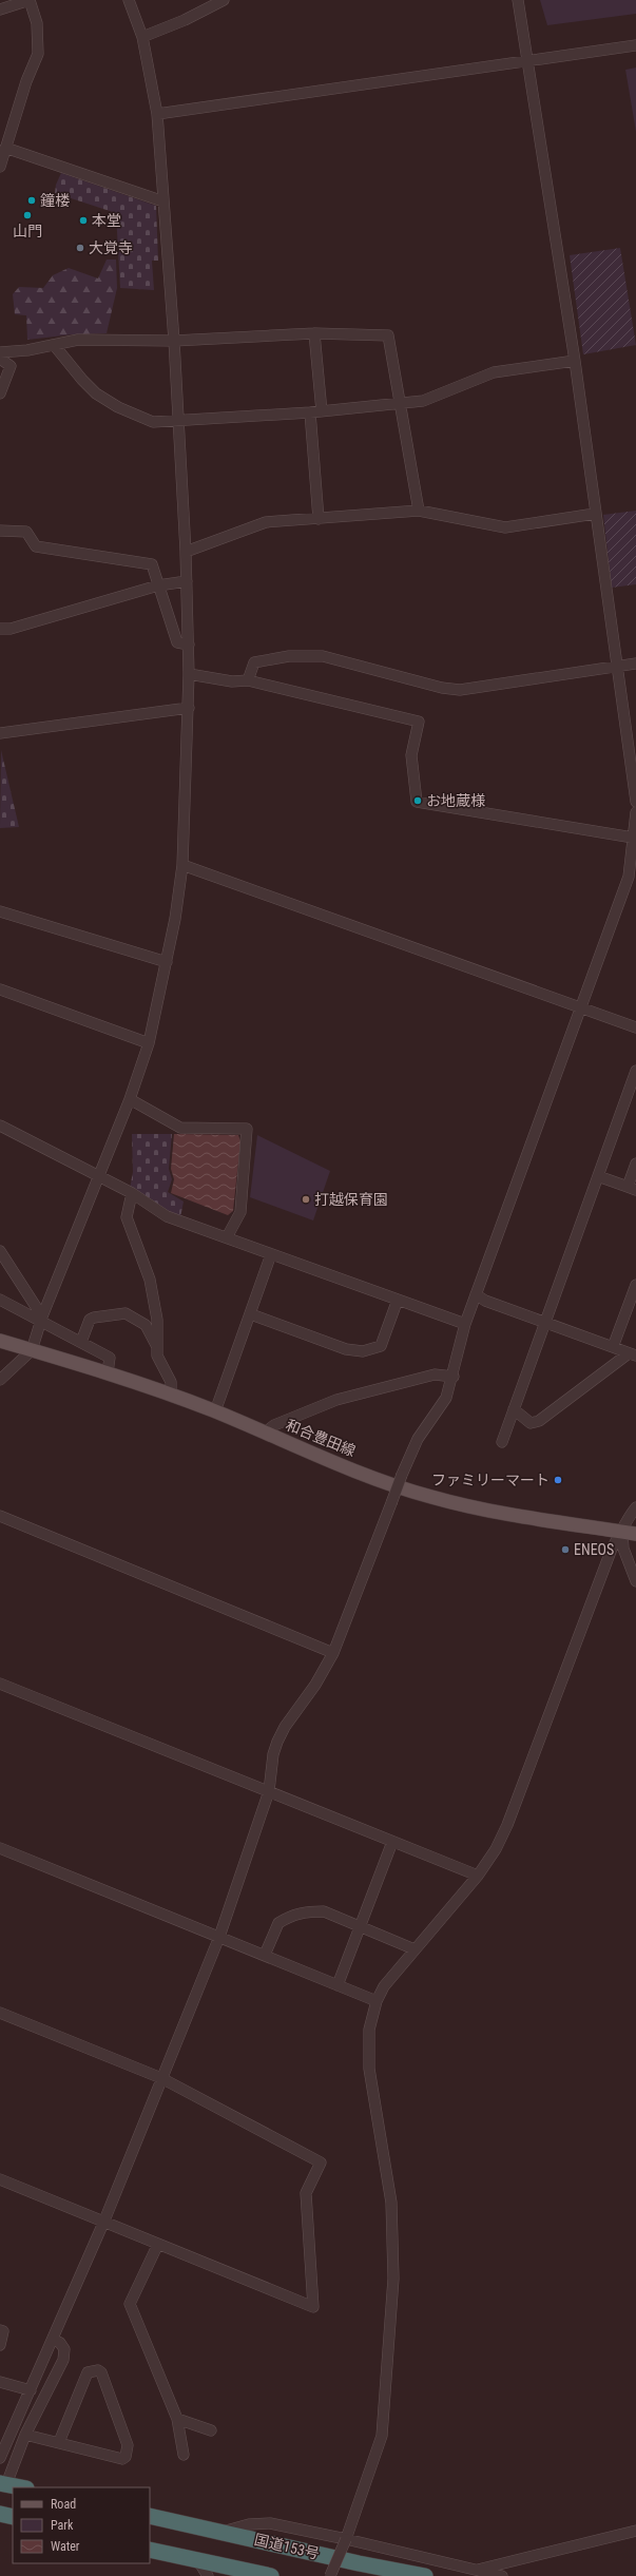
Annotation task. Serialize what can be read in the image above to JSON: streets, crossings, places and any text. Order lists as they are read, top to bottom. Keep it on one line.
{"streets":{"highway":["国道153号"],"main road":["和合豊田線"]},"places":["鐘楼","山門","本堂","大覚寺","お地蔵様","打越保育園","ファミリーマート","ENEOS"],"legend":["Road","Park","Water"]}
